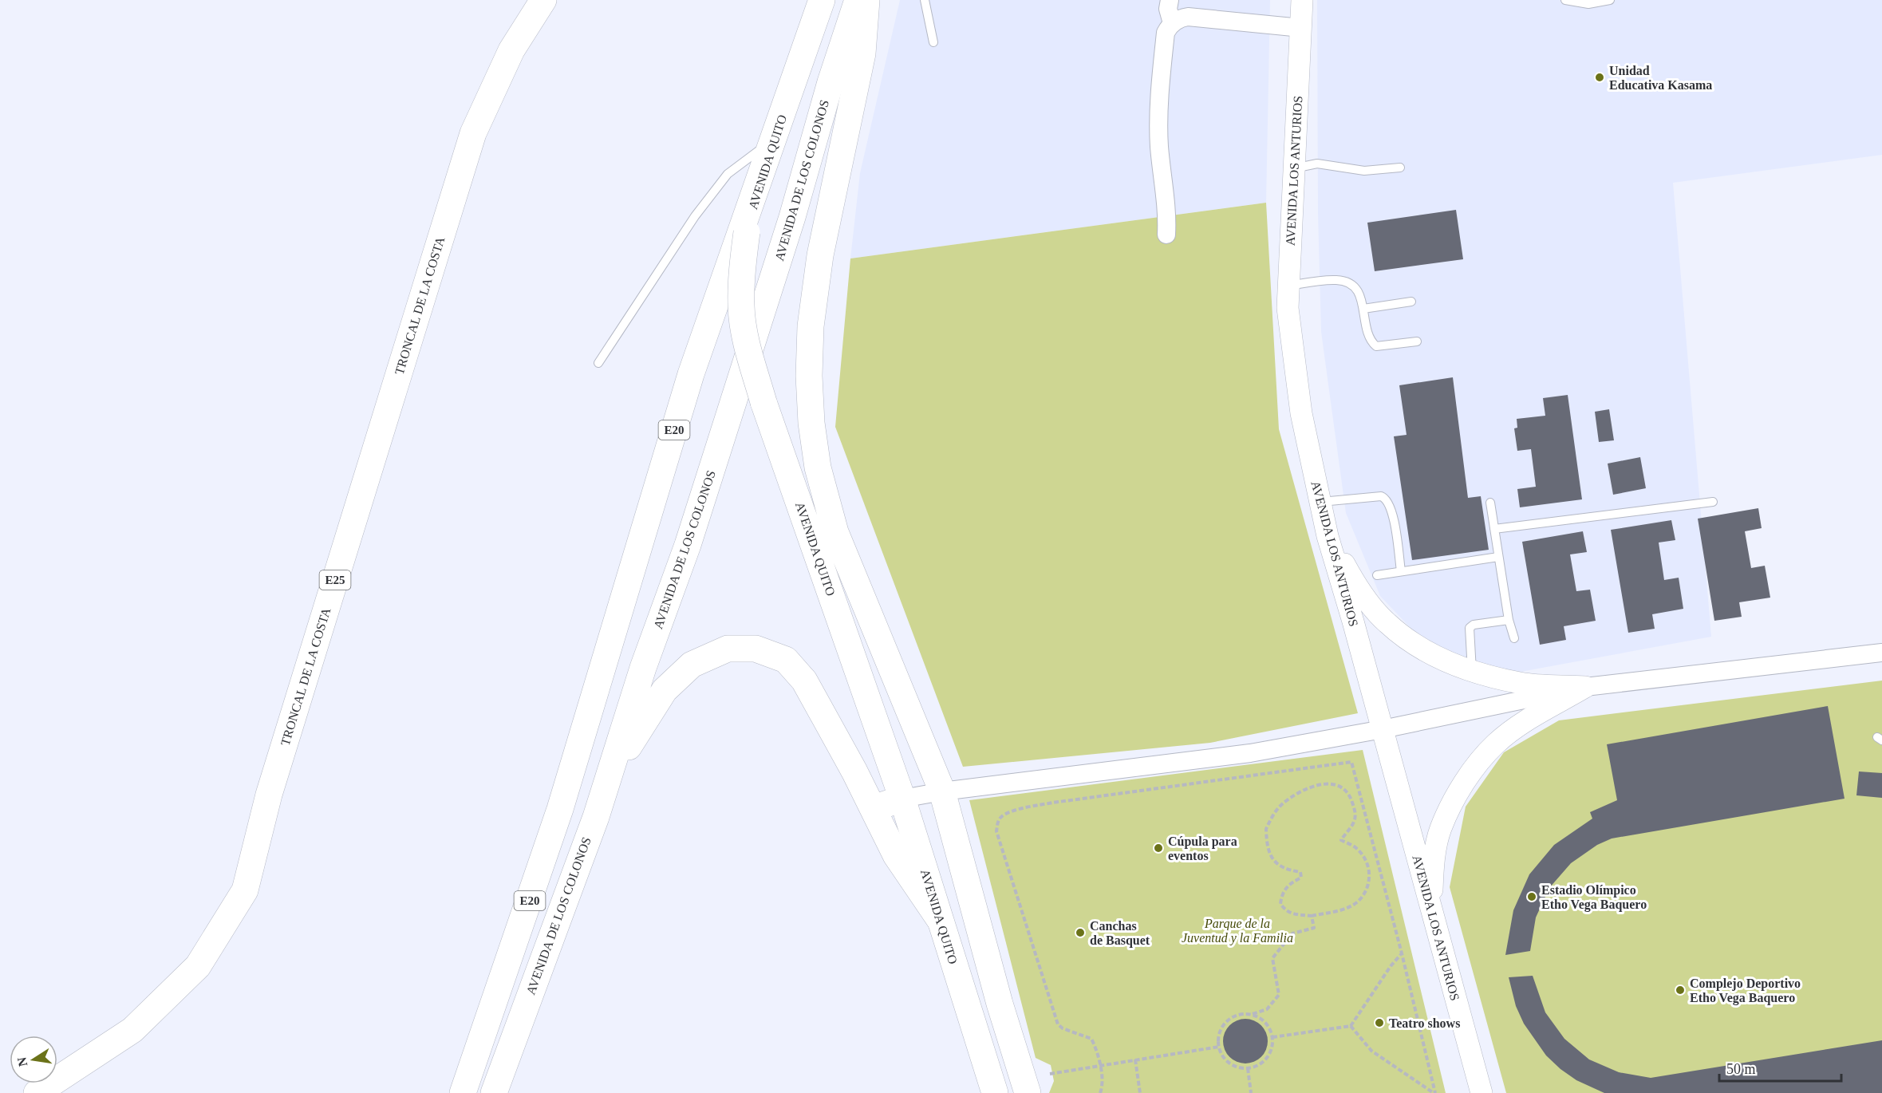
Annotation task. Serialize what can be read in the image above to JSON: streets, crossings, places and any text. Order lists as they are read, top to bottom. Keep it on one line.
{"streets":{"main road":["AVENIDA QUITO","AVENIDA DE LOS COLONOS","TRONCAL DE LA COSTA","E20","E25"],"street":["AVENIDA LOS ANTURIOS"]},"crossings":[["AVENIDA QUITO","E20"]],"parks":["Parque de la Juventud y la Familia"],"places":["Unidad Educativa Kasama","Cúpula para eventos","Estadio Olímpico Etho Vega Baquero","Canchas de Basquet","Complejo Deportivo Etho Vega Baquero","Teatro shows"],"scale_bar":"50 m","north":"left"}
